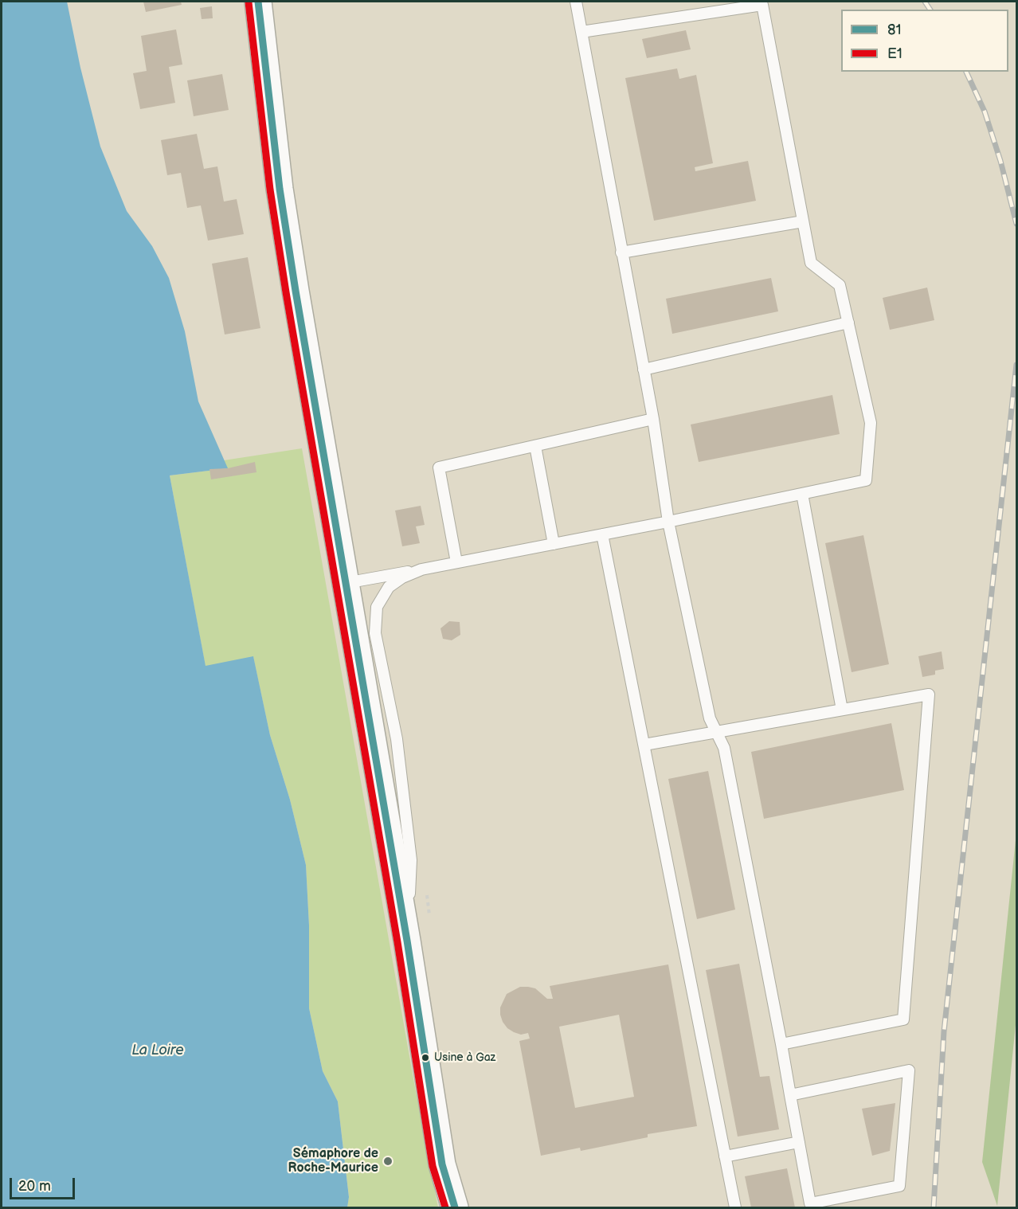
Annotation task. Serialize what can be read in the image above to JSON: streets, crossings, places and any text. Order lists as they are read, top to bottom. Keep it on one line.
{"water":["La Loire"],"places":["Usine à Gaz","Sémaphore de Roche-Maurice"],"lines":["transit line 81","transit line E1"],"legend":["81","E1"],"scale_bar":"20 m"}
